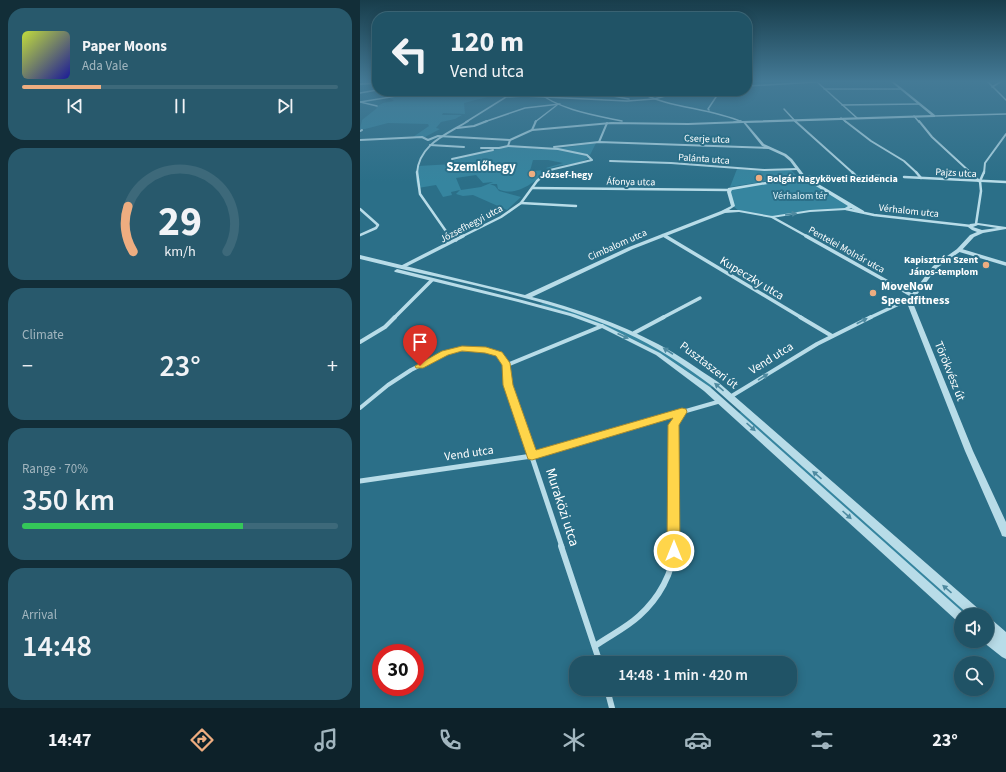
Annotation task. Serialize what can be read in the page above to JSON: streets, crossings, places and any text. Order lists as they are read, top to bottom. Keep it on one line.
{"streets":{"street":["Cserje utca","Palánta utca","Pajzs utca","Áfonya utca","Vérhalom utca","Józsefhegyi utca","Cimbalom utca","Pentelei Molnár utca","Kupeczky utca","Vend utca","Pusztaszeri út","Törökvész út","Muraközi utca"]},"crossings":[["Cserje utca","Józsefhegyi utca"],["Áfonya utca","Józsefhegyi utca"],["Józsefhegyi utca","Pusztaszeri út"],["Cimbalom utca","Kupeczky utca"],["Cimbalom utca","Pusztaszeri út"],["Kupeczky utca","Vend utca"],["Vend utca","Pusztaszeri út"],["Vend utca","Törökvész út"],["Vend utca","Muraközi utca"]],"one_way":["Vend utca"],"districts":["Szemlőhegy"],"parks":["Vérhalom tér"],"places":["József-hegy","Bolgár Nagyköveti Rezidencia","Kapisztrán Szent János-templom","MoveNow Speedfitness"],"page":{"turn":["120 m","Vend utca"],"song":["Paper Moons","Ada Vale"],"tile":["Climate",["Range · 70%","350 km"],["Arrival","14:48"]],"heat":["−","23°","+"],"limit":"30","trip":"14:48 · 1 min · 420 m","tabs":["14:47","23°"],"gauge":["29","km/h"]}}
